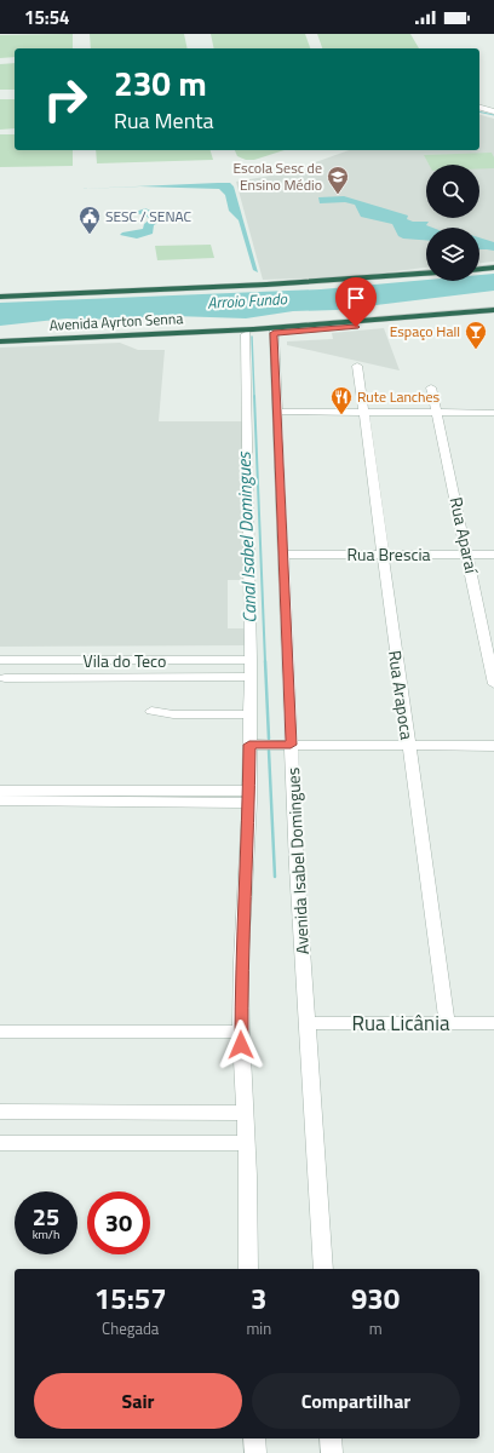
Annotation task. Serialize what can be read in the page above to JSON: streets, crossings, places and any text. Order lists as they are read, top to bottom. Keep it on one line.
{"streets":{"highway":["Avenida Ayrton Senna"],"street":["Rua Aparaí","Rua Brescia","Vila do Teco","Rua Arapoca","Avenida Isabel Domingues","Rua Licânia"]},"crossings":[["Avenida Ayrton Senna","Avenida Isabel Domingues"],["Rua Aparaí","Rua Brescia"],["Rua Brescia","Rua Arapoca"],["Rua Brescia","Avenida Isabel Domingues"],["Rua Arapoca","Rua Licânia"],["Avenida Isabel Domingues","Rua Licânia"]],"water":["Arroio Fundo","Canal Isabel Domingues"],"places":{"school or university":["Escola Sesc de Ensino Médio"],"public building":["SESC / SENAC"],"bar":["Espaço Hall"],"restaurant":["Rute Lanches"]},"page":{"status":"15:54","turn":["230 m","Rua Menta"],"speed":"25 km/h","limit":"30","eta":["15:57","Chegada","3","min","930","m"],"buttons":["Sair","Compartilhar"]}}
